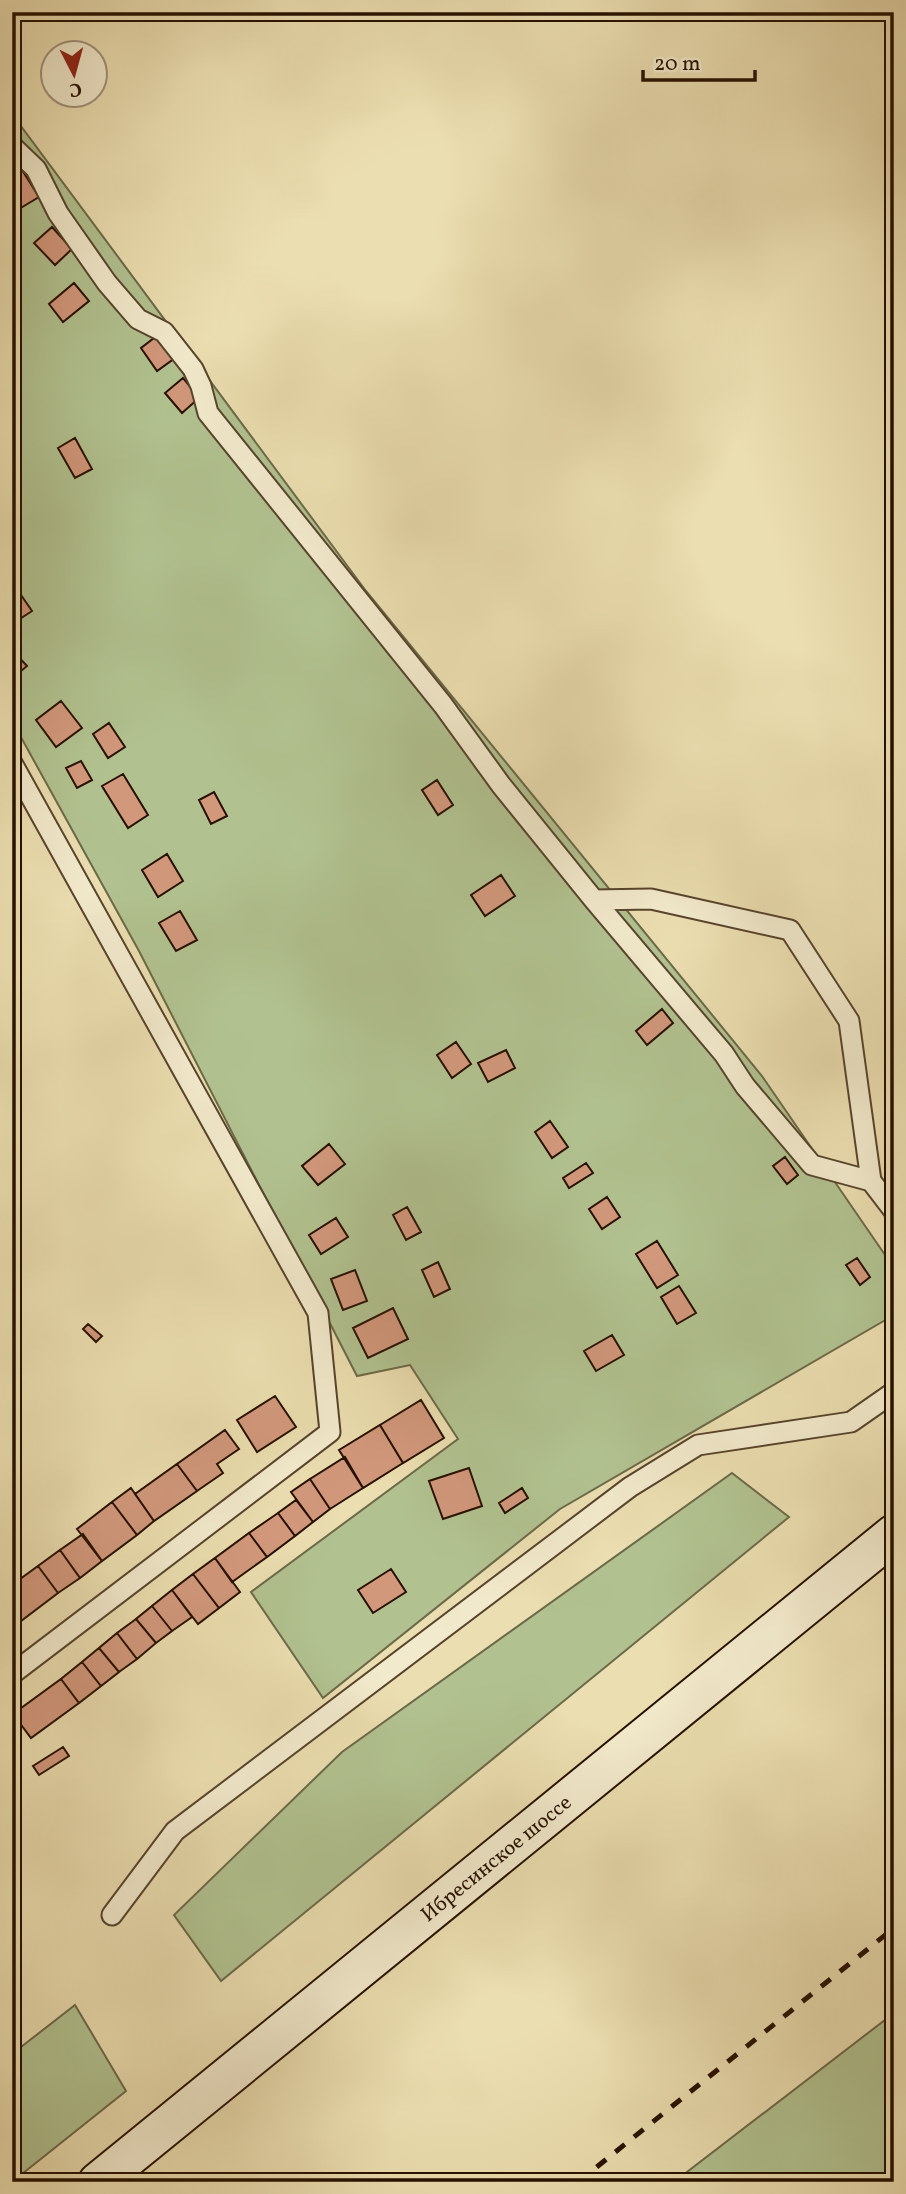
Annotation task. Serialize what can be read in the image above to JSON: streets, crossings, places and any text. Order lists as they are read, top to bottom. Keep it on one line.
{"streets":{"main road":["Ибресинское шоссе"]},"scale_bar":"20 m","north":"bottom"}
